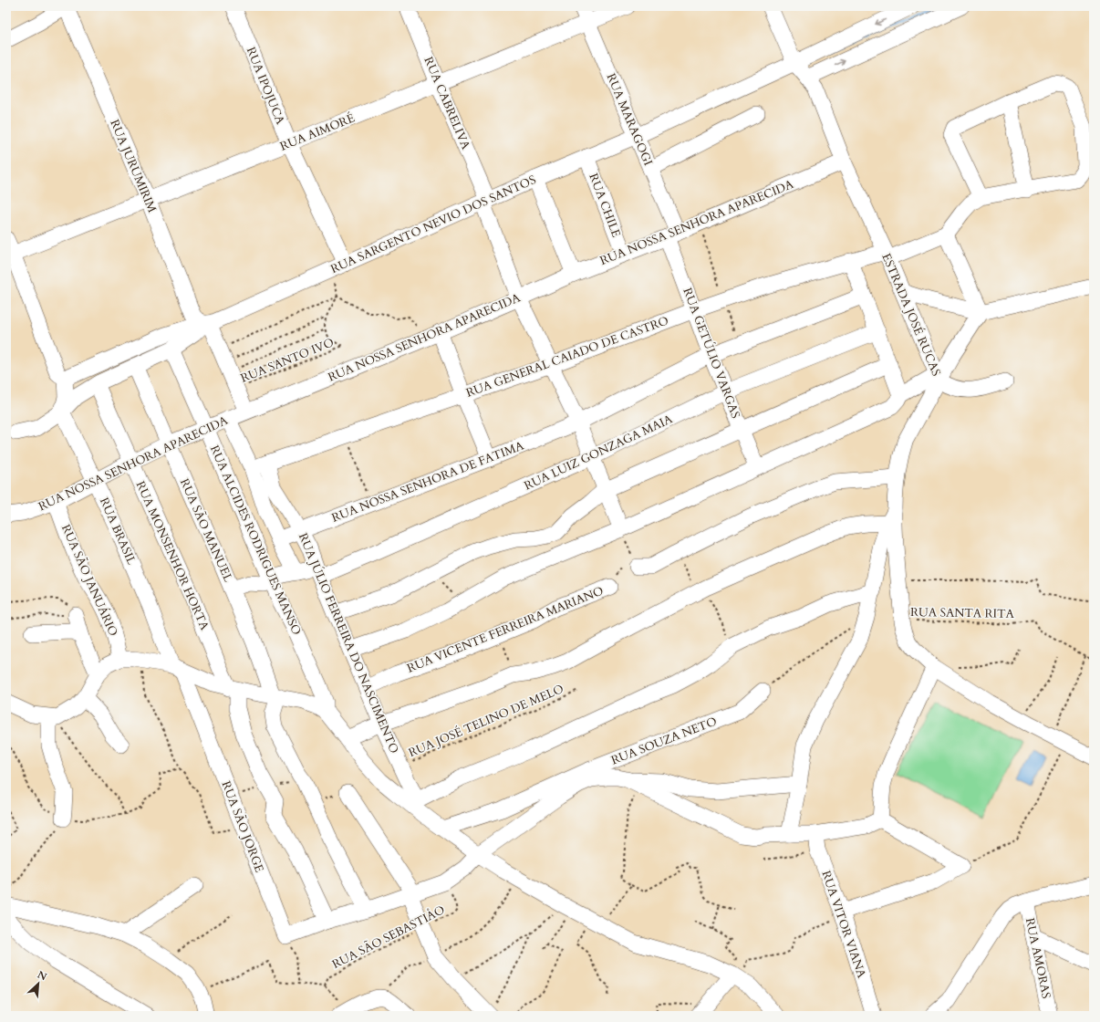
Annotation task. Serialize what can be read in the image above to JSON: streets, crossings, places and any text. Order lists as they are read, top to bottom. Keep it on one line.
{"streets":{"street":["RUA IPOJUCA","RUA CABRELIVA","RUA MARAGOGI","RUA AIMORÉ","RUA JURUMIRIM","RUA CHILE","RUA NOSSA SENHORA APARECIDA","RUA SARGENTO NEVIO DOS SANTOS","ESTRADA JOSÉ RUCAS","RUA GETÚLIO VARGAS","RUA GENERAL CAIADO DE CASTRO","RUA LUIZ GONZAGA MAIA","RUA NOSSA SENHORA DE FATIMA","RUA SÃO MANUEL","RUA BRASIL","RUA ALCIDES RODRIGUES MANSO","RUA MONSENHOR HORTA","RUA SÃO JANUÁRIO","RUA VICENTE FERREIRA MARIANO","RUA JÚLIO FERREIRA DO NASCIMENTO","RUA SOUZA NETO","RUA SÃO JORGE","RUA VITOR VIANA","RUA AMORAS"],"path":["RUA SANTO IVO","RUA SANTA RITA","RUA JOSÉ TELINO DE MELO","RUA SÃO SEBASTIÅO"]},"crossings":[["RUA IPOJUCA","RUA AIMORÉ"],["RUA IPOJUCA","RUA SARGENTO NEVIO DOS SANTOS"],["RUA CABRELIVA","RUA AIMORÉ"],["RUA CABRELIVA","RUA NOSSA SENHORA APARECIDA"],["RUA CABRELIVA","RUA SARGENTO NEVIO DOS SANTOS"],["RUA CABRELIVA","RUA GENERAL CAIADO DE CASTRO"],["RUA CABRELIVA","RUA LUIZ GONZAGA MAIA"],["RUA CABRELIVA","RUA NOSSA SENHORA DE FATIMA"],["RUA MARAGOGI","RUA AIMORÉ"],["RUA MARAGOGI","RUA NOSSA SENHORA APARECIDA"],["RUA MARAGOGI","RUA SARGENTO NEVIO DOS SANTOS"],["RUA MARAGOGI","RUA GETÚLIO VARGAS"],["RUA AIMORÉ","RUA JURUMIRIM"],["RUA JURUMIRIM","RUA NOSSA SENHORA APARECIDA"],["RUA JURUMIRIM","RUA SARGENTO NEVIO DOS SANTOS"],["RUA JURUMIRIM","RUA SANTO IVO"],["RUA CHILE","RUA NOSSA SENHORA APARECIDA"],["RUA CHILE","RUA SARGENTO NEVIO DOS SANTOS"],["RUA NOSSA SENHORA APARECIDA","ESTRADA JOSÉ RUCAS"],["RUA NOSSA SENHORA APARECIDA","RUA GETÚLIO VARGAS"],["RUA NOSSA SENHORA APARECIDA","RUA SÃO MANUEL"],["RUA NOSSA SENHORA APARECIDA","RUA BRASIL"],["RUA NOSSA SENHORA APARECIDA","RUA ALCIDES RODRIGUES MANSO"],["RUA NOSSA SENHORA APARECIDA","RUA MONSENHOR HORTA"],["RUA NOSSA SENHORA APARECIDA","RUA SÃO JANUÁRIO"],["RUA SARGENTO NEVIO DOS SANTOS","ESTRADA JOSÉ RUCAS"],["ESTRADA JOSÉ RUCAS","RUA GENERAL CAIADO DE CASTRO"],["ESTRADA JOSÉ RUCAS","RUA SANTA RITA"],["RUA GETÚLIO VARGAS","RUA GENERAL CAIADO DE CASTRO"],["RUA GETÚLIO VARGAS","RUA LUIZ GONZAGA MAIA"],["RUA GETÚLIO VARGAS","RUA NOSSA SENHORA DE FATIMA"],["RUA GENERAL CAIADO DE CASTRO","RUA JÚLIO FERREIRA DO NASCIMENTO"],["RUA LUIZ GONZAGA MAIA","RUA SÃO MANUEL"],["RUA LUIZ GONZAGA MAIA","RUA ALCIDES RODRIGUES MANSO"],["RUA LUIZ GONZAGA MAIA","RUA JÚLIO FERREIRA DO NASCIMENTO"],["RUA NOSSA SENHORA DE FATIMA","RUA JÚLIO FERREIRA DO NASCIMENTO"],["RUA BRASIL","RUA SÃO JORGE"],["RUA VICENTE FERREIRA MARIANO","RUA JÚLIO FERREIRA DO NASCIMENTO"],["RUA JÚLIO FERREIRA DO NASCIMENTO","RUA JOSÉ TELINO DE MELO"]],"north":"top right"}
